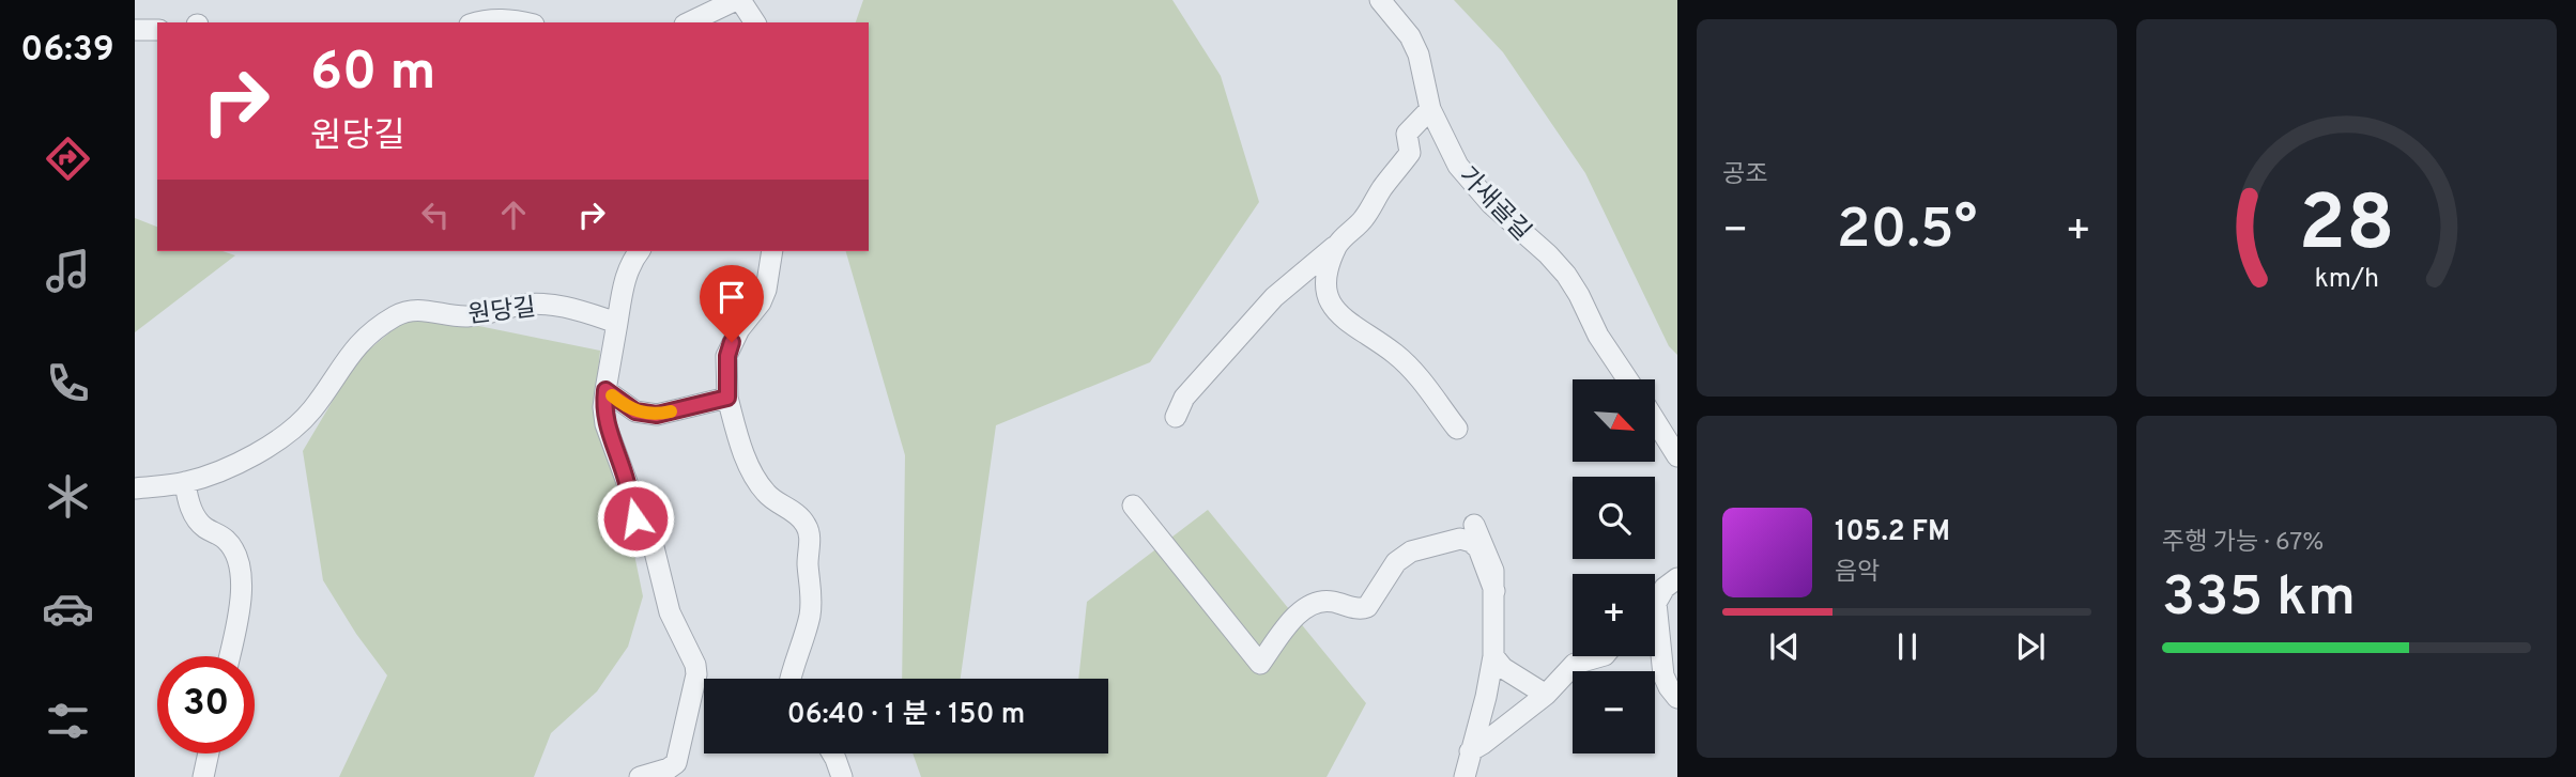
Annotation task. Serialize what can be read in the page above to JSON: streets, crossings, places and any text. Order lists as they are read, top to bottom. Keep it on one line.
{"streets":{"street":["가새골길","원당길"]},"north":"bottom right","page":{"tabs":"06:39","tile":["공조",["주행 가능 · 67%","335 km"]],"turn":["60 m","원당길"],"heat":["−","20.5°","+"],"map_buttons":["+","−"],"song":["105.2 FM","음악"],"limit":"30","trip":"06:40 · 1 분 · 150 m","gauge":["28","km/h"]}}
